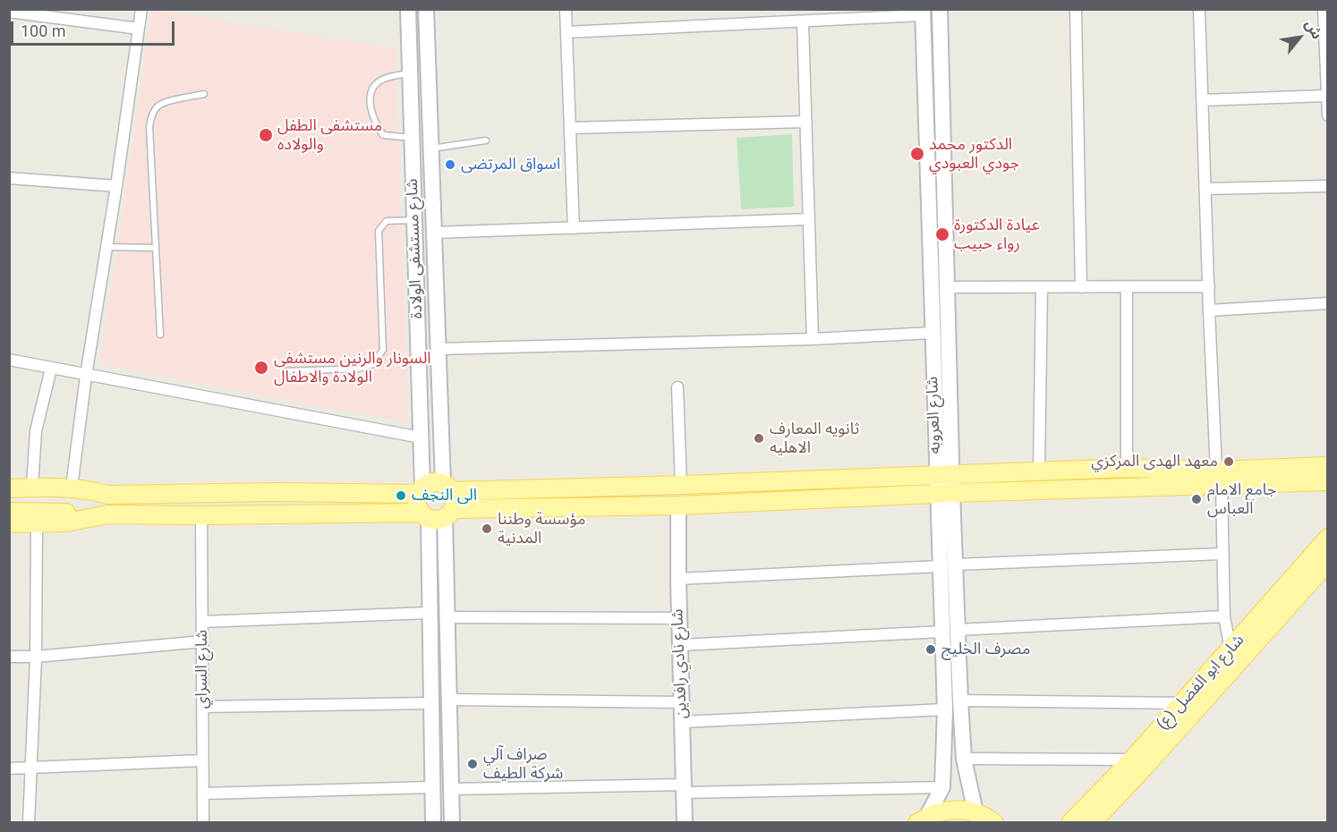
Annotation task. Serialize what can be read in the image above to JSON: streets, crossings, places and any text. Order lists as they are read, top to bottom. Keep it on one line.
{"streets":{"main road":["شارع مستشفى الولادة","شارع العروبه","شارع نادي رافدين","شارع ابو الفضل (ع)"],"street":["شارع السراي"]},"places":["مستشفى الطفل والولاده","الدكتور محمد جودي العبودي","اسواق المرتضى","عيادة الدكتورة رواء حبيب","السونار والرنين مستشفى الولادة والاطفال","ثانويه المعارف الاهليه","معهد الهدى المركزي","الى النجف","جامع الامام العباس","مؤسسة وطننا المدنية","مصرف الخليج","صراف آلي شركة الطيف"],"scale_bar":"100 m","north":"top right"}
